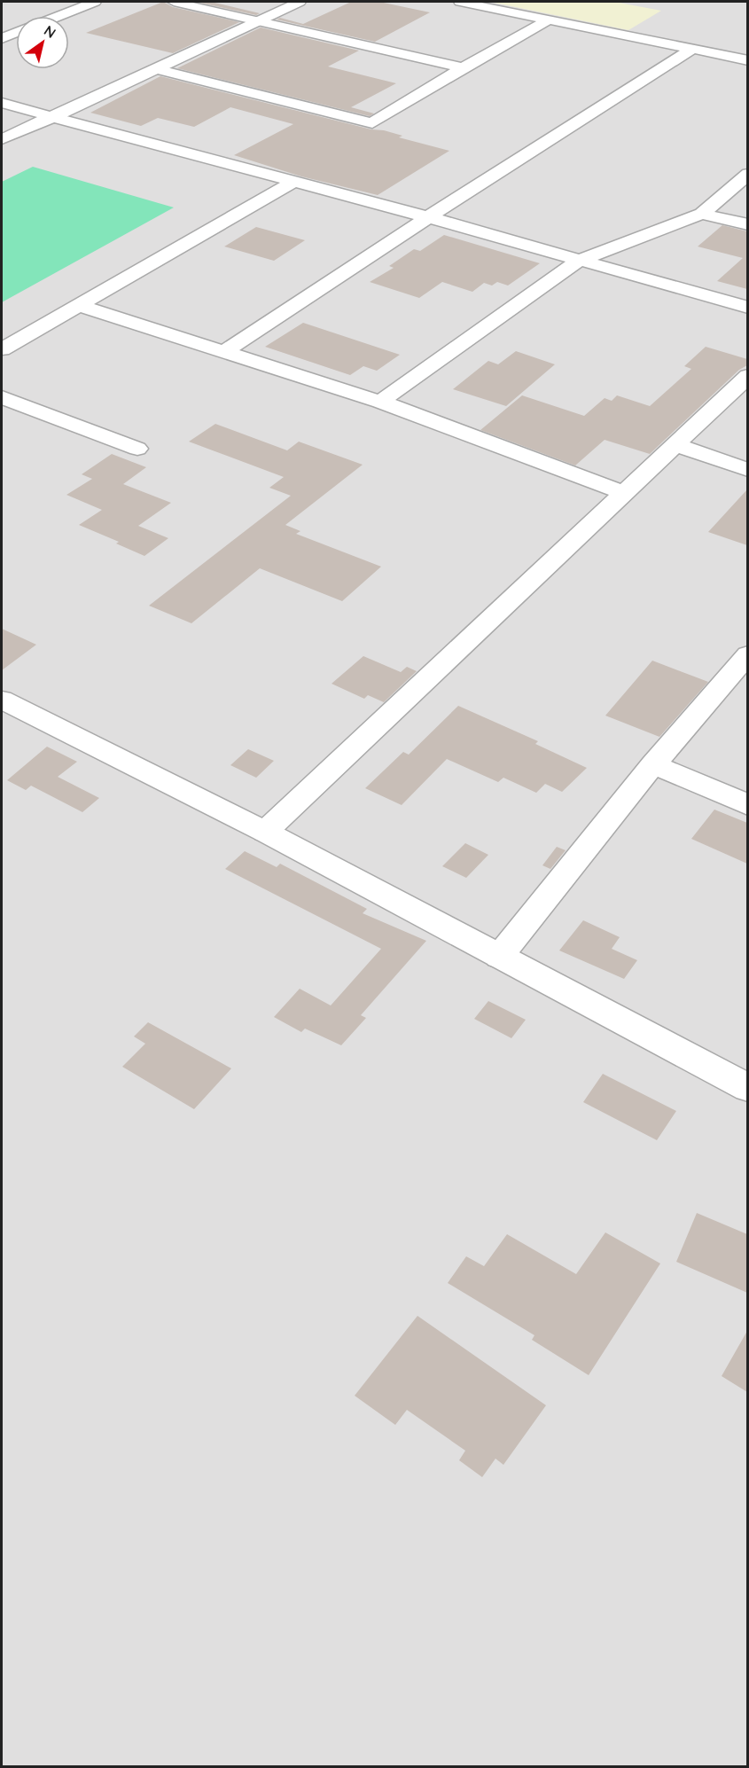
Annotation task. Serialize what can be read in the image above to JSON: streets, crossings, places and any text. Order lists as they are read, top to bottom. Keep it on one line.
{"north":"top right"}
